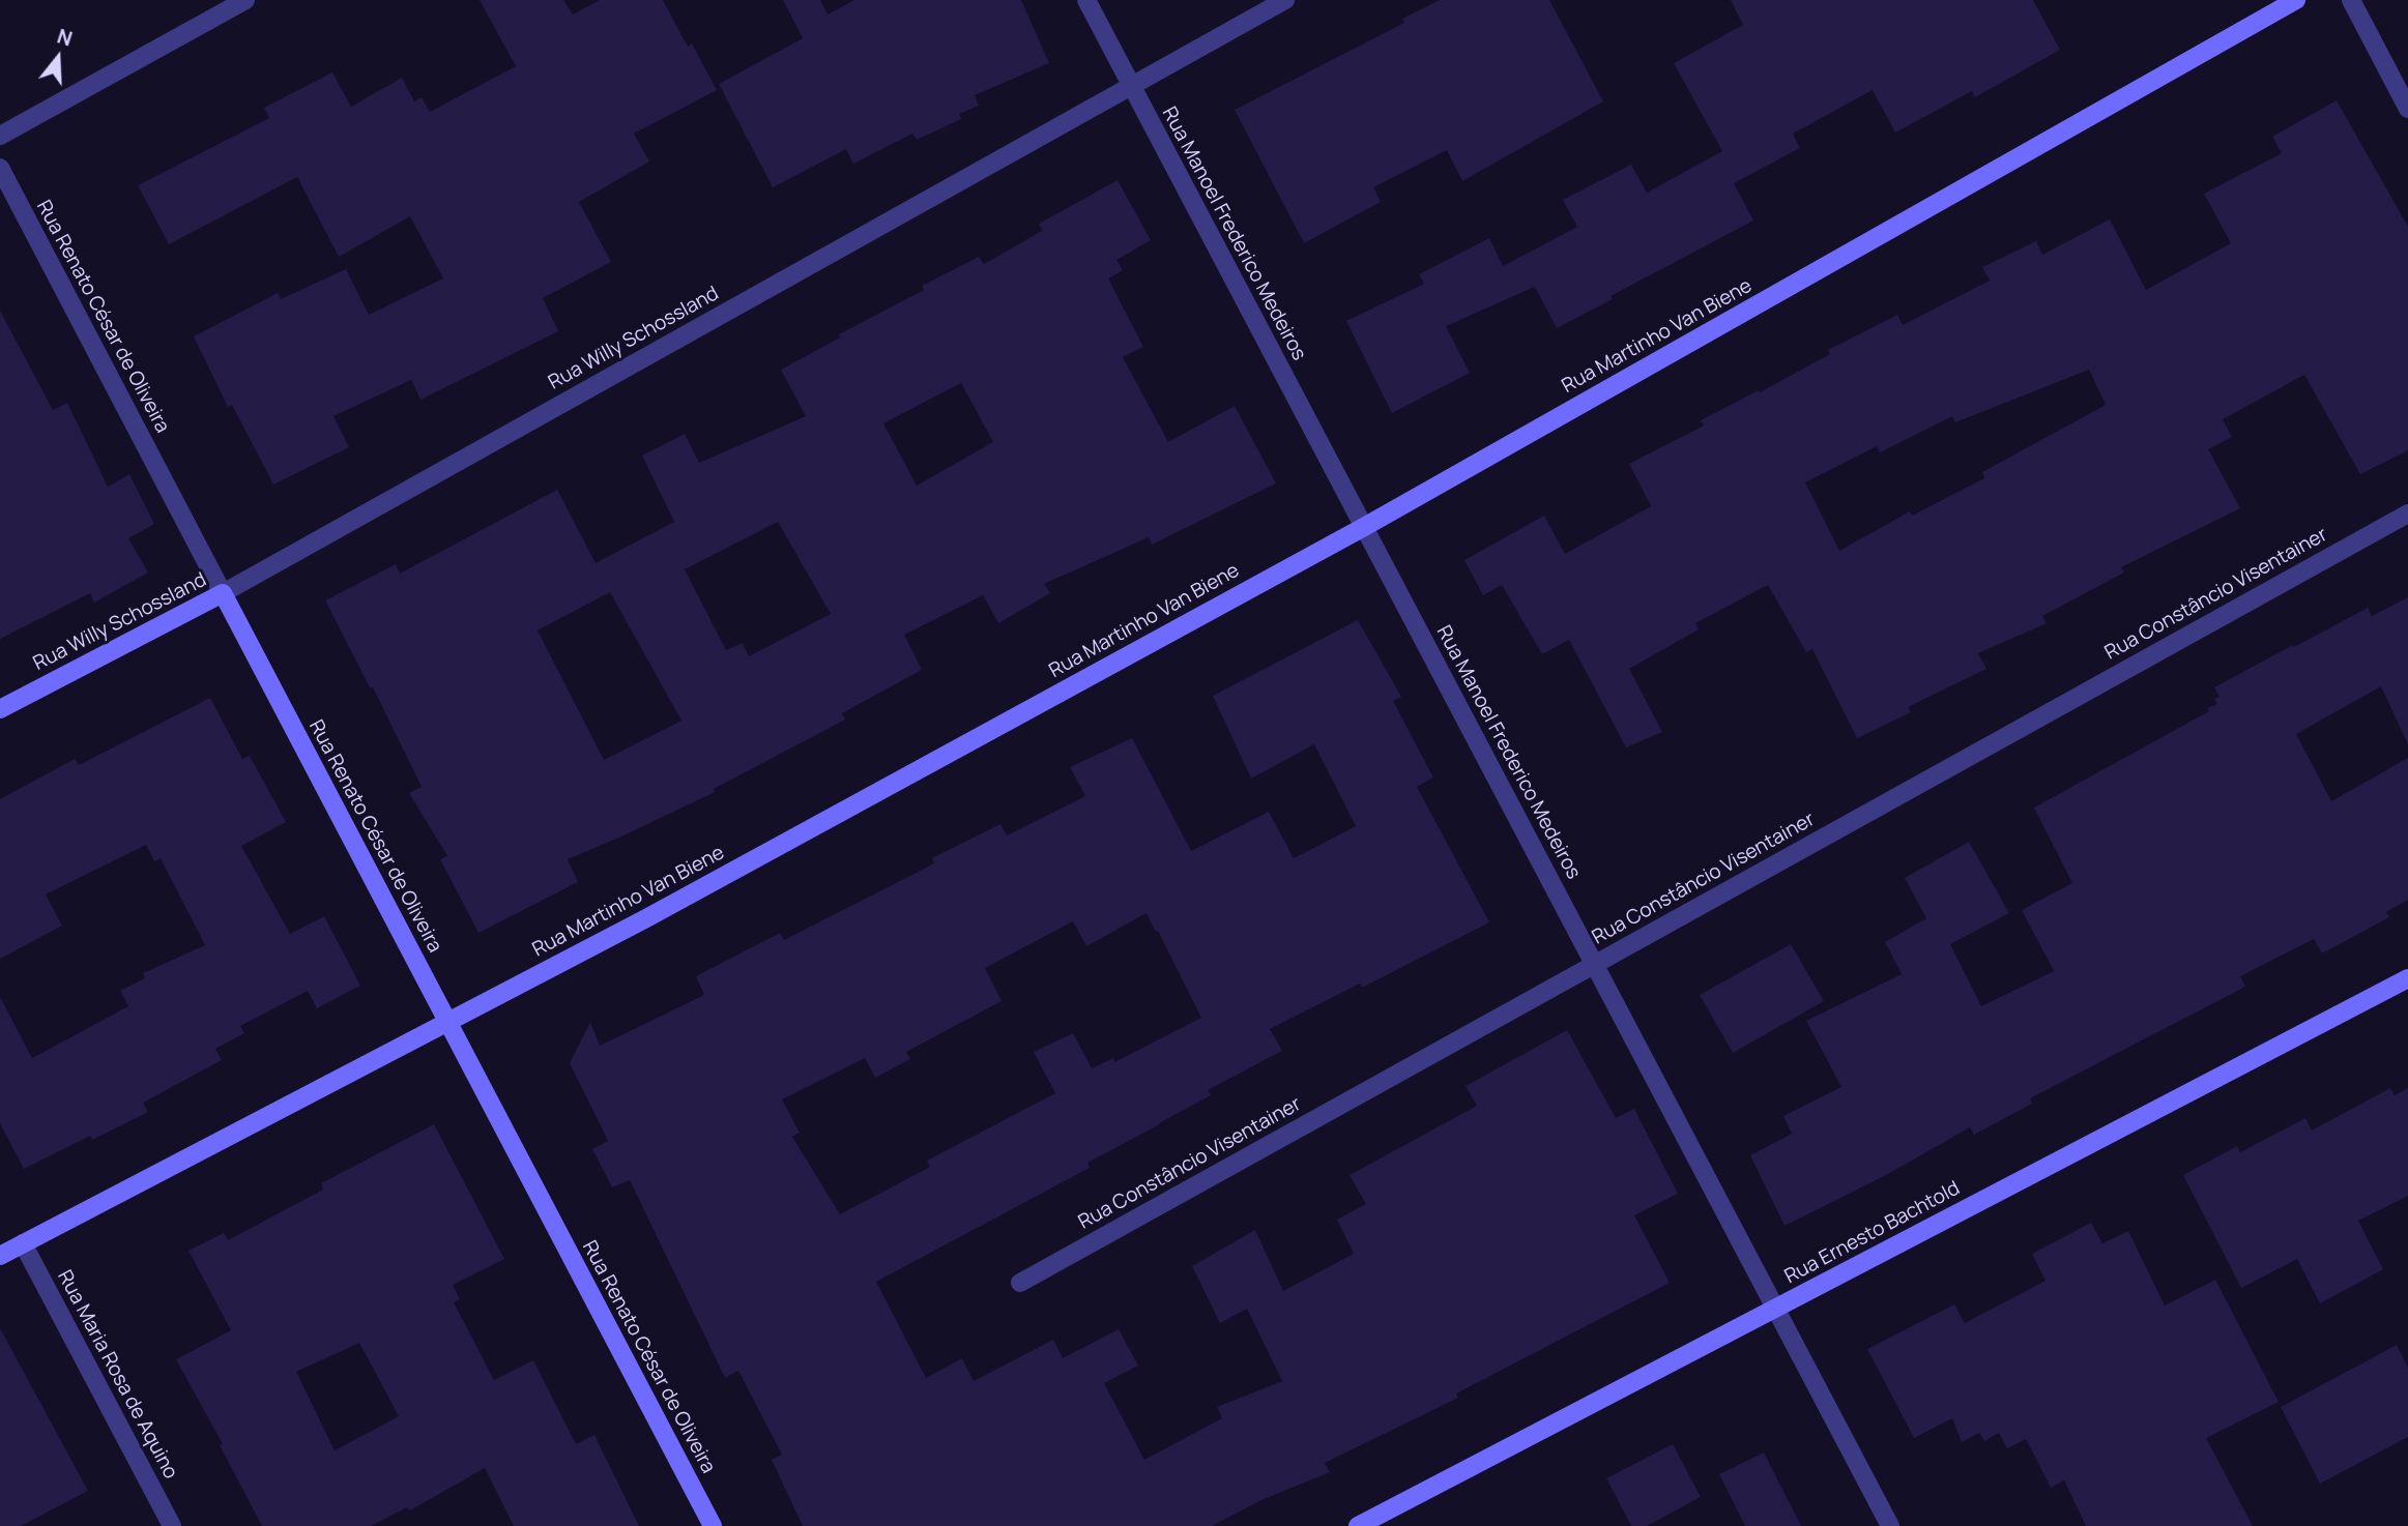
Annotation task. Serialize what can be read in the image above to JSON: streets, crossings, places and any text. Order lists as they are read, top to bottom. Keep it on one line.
{"streets":{"street":["Rua Manoel Frederico Medeiros","Rua Renato César de Oliveira","Rua Martinho Van Biene","Rua Willy Schossland","Rua Constâncio Visentainer","Rua Ernesto Bachtold","Rua Maria Rosa de Aquino"]},"crossings":[["Rua Manoel Frederico Medeiros","Rua Martinho Van Biene"],["Rua Manoel Frederico Medeiros","Rua Willy Schossland"],["Rua Manoel Frederico Medeiros","Rua Constâncio Visentainer"],["Rua Manoel Frederico Medeiros","Rua Ernesto Bachtold"],["Rua Renato César de Oliveira","Rua Martinho Van Biene"],["Rua Renato César de Oliveira","Rua Willy Schossland"],["Rua Martinho Van Biene","Rua Maria Rosa de Aquino"]],"north":"top"}
